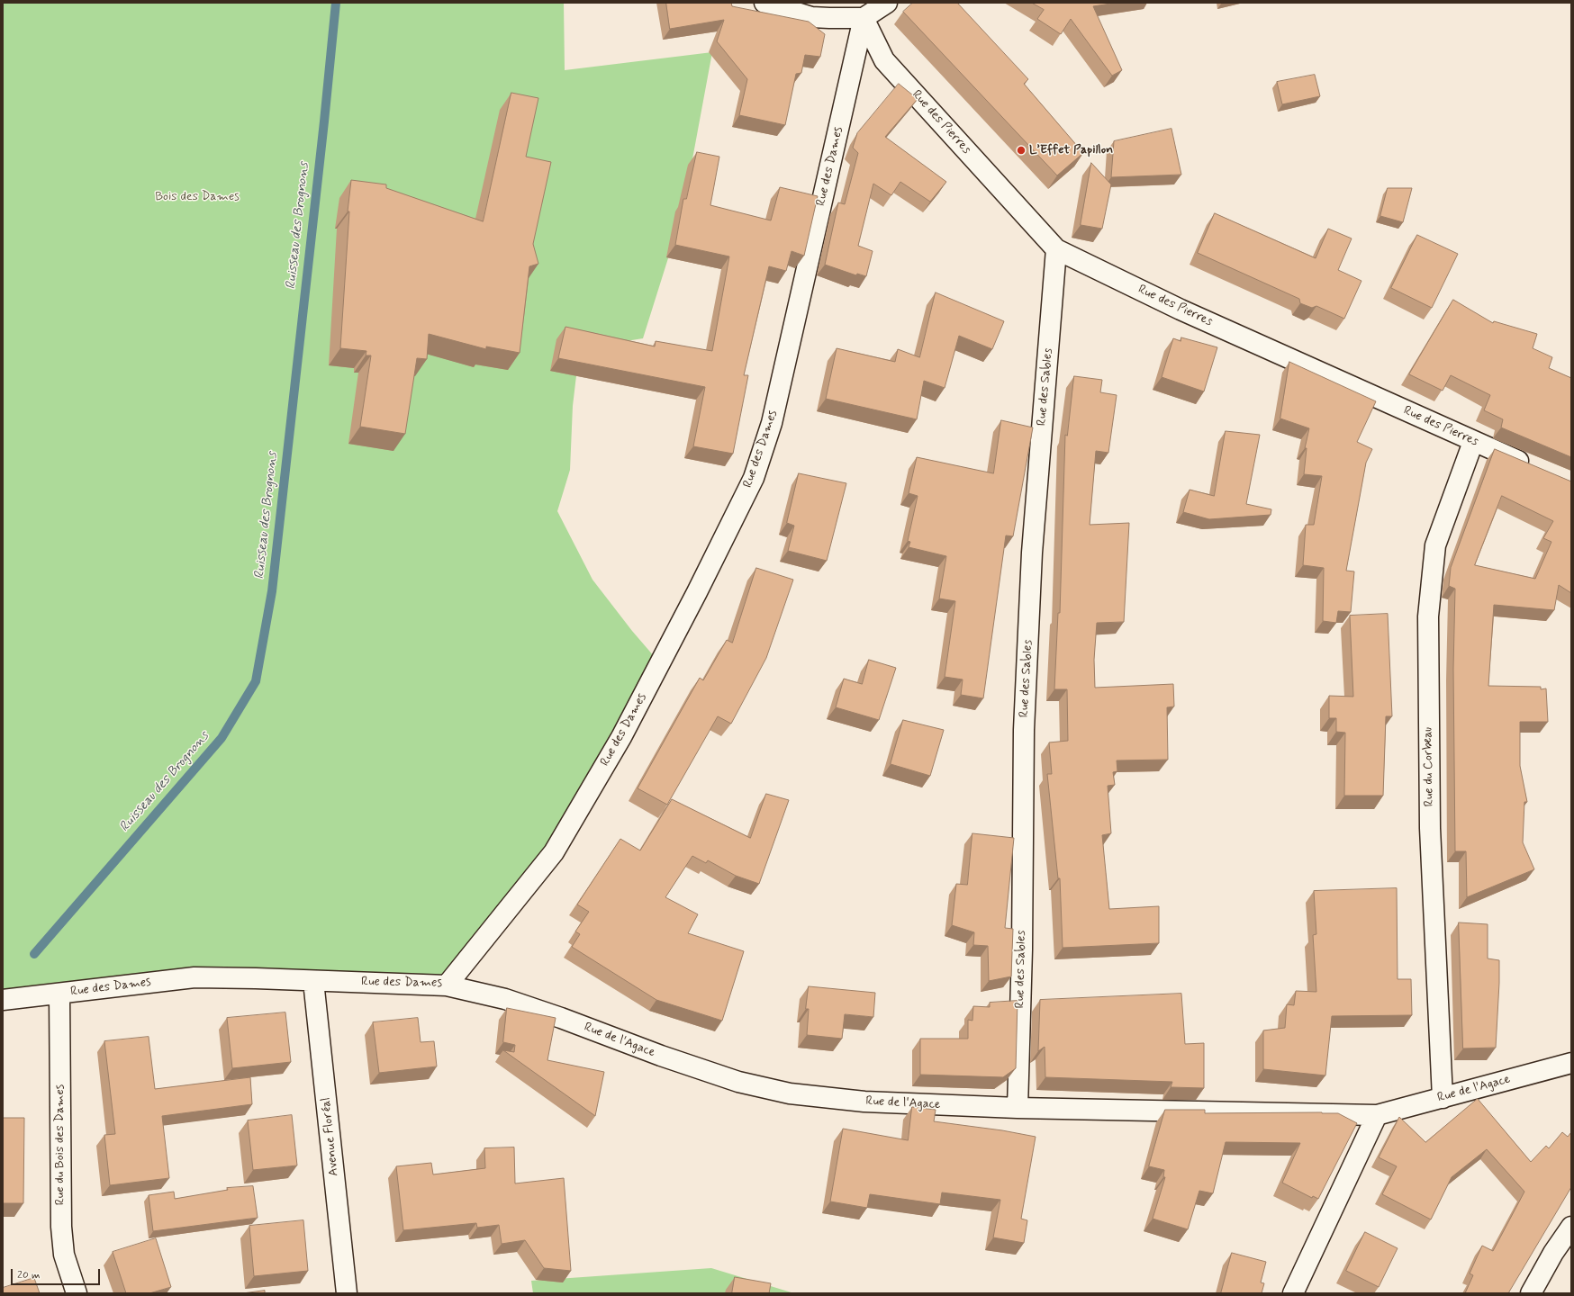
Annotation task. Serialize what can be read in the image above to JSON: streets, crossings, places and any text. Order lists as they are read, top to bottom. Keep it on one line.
{"streets":{"street":["Rue des Pierres","Rue des Dames","Rue des Sables","Rue du Corbeau","Rue de l'Agace","Avenue Floréal","Rue du Bois des Dames"]},"crossings":[["Rue des Pierres","Rue des Dames"],["Rue des Pierres","Rue des Sables"],["Rue des Pierres","Rue du Corbeau"],["Rue des Dames","Rue de l'Agace"],["Rue des Dames","Avenue Floréal"],["Rue des Dames","Rue du Bois des Dames"],["Rue des Sables","Rue de l'Agace"],["Rue du Corbeau","Rue de l'Agace"]],"water":["Ruisseau des Brognons"],"parks":["Bois des Dames"],"places":["L’Effet Papillon"],"scale_bar":"20 m"}
